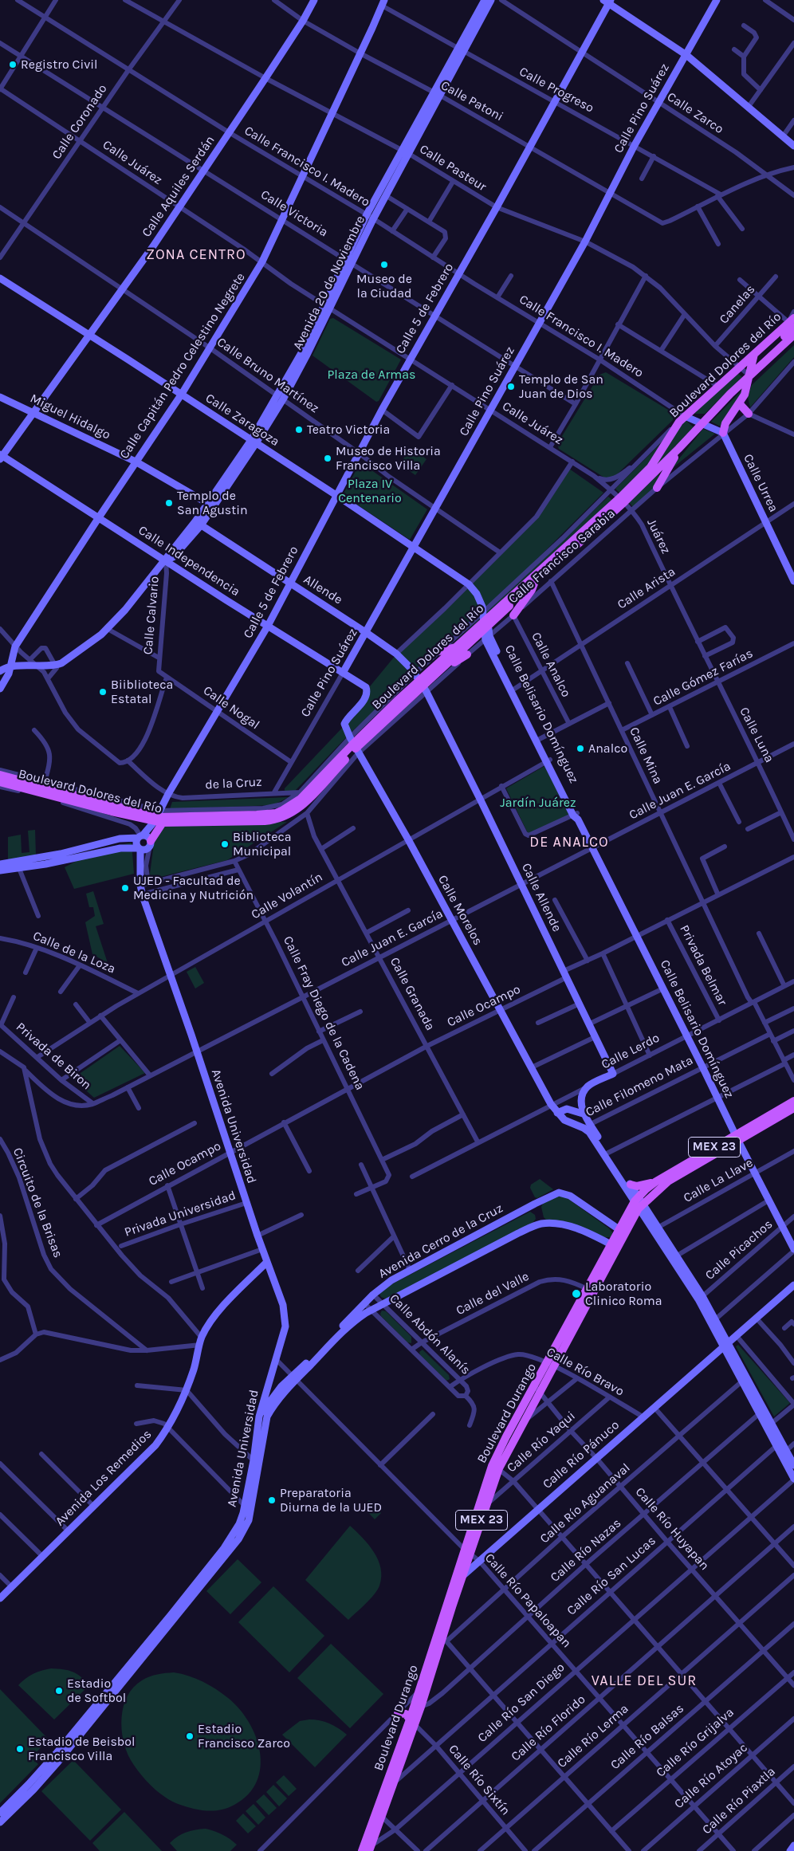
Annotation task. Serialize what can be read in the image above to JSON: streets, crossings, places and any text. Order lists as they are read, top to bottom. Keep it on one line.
{"streets":{"main road":["Boulevard Dolores del Río","MEX 23","Boulevard Durango"],"street":["Calle Progreso","Calle Patoni","Calle Pino Suárez","Calle Zarco","Calle Coronado","Calle Juárez","Calle Francisco I. Madero","Calle Pasteur","Calle Aquiles Serdán","Calle Victoria","Avenida 20 de Noviembre","Canelas","Calle 5 de Febrero","Calle Capitán Pedro Celestino Negrete","Calle Bruno Martínez","Miguel Hidalgo","Calle Zaragoza","Calle Urrea","Juárez","Calle Francisco Sarabia","Calle Independencia","Calle Arista","Allende","Calle Calvario","Calle Analco","Calle Gómez Farías","Calle Nogal","Calle Belisario Domínguez","Calle Luna","Calle Mina","de la Cruz","Calle Juan E. García","Calle Volantín","Calle Allende","Calle Morelos","Calle de la Loza","Privada Belmar","Calle Granada","Calle Ocampo","Calle Fray Diego de la Cadena","Calle Lerdo","Privada de Biron","Calle Filomeno Mata","Avenida Universidad","Calle La Llave","Circuito de la Brisas","Privada Universidad","Avenida Cerro de la Cruz","Calle Picachos","Calle del Valle","Calle Abdón Alanís","Calle Río Bravo","Calle Río Yaqui","Calle Río Pánuco","Avenida Los Remedios","Calle Río Aguanaval","Calle Río Huyapan","Calle Río Nazas","Calle Río San Lucas","Calle Río Papaloapan","Calle Río San Diego","Calle Río Florido","Calle Río Lerma","Calle Río Balsas","Calle Río Grijalva","Calle Río Atoyac","Calle Río Sixtín","Calle Río Piaxtla"]},"crossings":[["Calle Progreso","Calle Pino Suárez"],["Calle Progreso","Avenida 20 de Noviembre"],["Calle Progreso","Calle 5 de Febrero"],["Calle Progreso","Calle Capitán Pedro Celestino Negrete"],["Calle Patoni","Calle Pino Suárez"],["Calle Patoni","Calle Aquiles Serdán"],["Calle Patoni","Avenida 20 de Noviembre"],["Calle Patoni","Calle 5 de Febrero"],["Calle Patoni","Calle Capitán Pedro Celestino Negrete"],["Calle Pino Suárez","Calle Zarco"],["Calle Pino Suárez","Calle Juárez"],["Calle Pino Suárez","Calle Francisco I. Madero"],["Calle Pino Suárez","Calle Pasteur"],["Calle Pino Suárez","Calle Victoria"],["Calle Pino Suárez","Calle Bruno Martínez"],["Calle Pino Suárez","Calle Zaragoza"],["Calle Pino Suárez","Calle Independencia"],["Calle Pino Suárez","Allende"],["Calle Pino Suárez","Calle Nogal"],["Calle Pino Suárez","de la Cruz"],["Calle Zarco","Calle 5 de Febrero"],["Calle Coronado","Calle Juárez"],["Calle Coronado","Calle Francisco I. Madero"],["Calle Coronado","Calle Pasteur"],["Calle Coronado","Calle Victoria"],["Calle Coronado","Calle Bruno Martínez"],["Calle Juárez","Calle Aquiles Serdán"],["Calle Juárez","Avenida 20 de Noviembre"],["Calle Juárez","Calle 5 de Febrero"],["Calle Juárez","Calle Capitán Pedro Celestino Negrete"],["Calle Juárez","Juárez"],["Calle Francisco I. Madero","Calle Aquiles Serdán"],["Calle Francisco I. Madero","Avenida 20 de Noviembre"],["Calle Francisco I. Madero","Calle 5 de Febrero"],["Calle Francisco I. Madero","Boulevard Dolores del Río"],["Calle Francisco I. Madero","Calle Capitán Pedro Celestino Negrete"],["Calle Pasteur","Calle Aquiles Serdán"],["Calle Pasteur","Avenida 20 de Noviembre"],["Calle Pasteur","Canelas"],["Calle Pasteur","Calle 5 de Febrero"],["Calle Pasteur","Boulevard Dolores del Río"],["Calle Pasteur","Calle Capitán Pedro Celestino Negrete"],["Calle Aquiles Serdán","Calle Victoria"],["Calle Aquiles Serdán","Calle Bruno Martínez"],["Calle Aquiles Serdán","Miguel Hidalgo"],["Calle Aquiles Serdán","Calle Zaragoza"],["Calle Aquiles Serdán","Calle Independencia"],["Calle Victoria","Avenida 20 de Noviembre"],["Calle Victoria","Calle 5 de Febrero"],["Calle Victoria","Calle Capitán Pedro Celestino Negrete"],["Avenida 20 de Noviembre","Calle Bruno Martínez"],["Avenida 20 de Noviembre","Miguel Hidalgo"],["Avenida 20 de Noviembre","Calle Zaragoza"],["Avenida 20 de Noviembre","Calle Independencia"],["Avenida 20 de Noviembre","Allende"],["Avenida 20 de Noviembre","Calle Calvario"],["Avenida 20 de Noviembre","Calle Nogal"],["Calle 5 de Febrero","Boulevard Dolores del Río"],["Calle 5 de Febrero","Calle Bruno Martínez"],["Calle 5 de Febrero","Calle Zaragoza"],["Calle 5 de Febrero","Calle Independencia"],["Calle 5 de Febrero","Allende"],["Calle 5 de Febrero","Calle Nogal"],["Calle 5 de Febrero","de la Cruz"],["Calle 5 de Febrero","Avenida Universidad"],["Boulevard Dolores del Río","Juárez"],["Boulevard Dolores del Río","Calle Francisco Sarabia"],["Boulevard Dolores del Río","Calle Belisario Domínguez"],["Boulevard Dolores del Río","Calle Allende"],["Boulevard Dolores del Río","Calle Morelos"],["Calle Capitán Pedro Celestino Negrete","Calle Bruno Martínez"],["Calle Capitán Pedro Celestino Negrete","Miguel Hidalgo"],["Calle Capitán Pedro Celestino Negrete","Calle Zaragoza"],["Calle Capitán Pedro Celestino Negrete","Calle Independencia"],["Calle Zaragoza","Calle Belisario Domínguez"],["Calle Urrea","Calle Francisco Sarabia"],["Calle Urrea","Calle Arista"],["Juárez","Calle Francisco Sarabia"],["Juárez","Calle Arista"],["Juárez","Calle Luna"],["Calle Francisco Sarabia","Calle Analco"],["Calle Francisco Sarabia","Calle Belisario Domínguez"],["Calle Francisco Sarabia","Calle Mina"],["Calle Francisco Sarabia","Calle Allende"],["Calle Francisco Sarabia","Calle Morelos"],["Calle Francisco Sarabia","Calle Granada"],["Calle Francisco Sarabia","Calle Fray Diego de la Cadena"],["Calle Francisco Sarabia","Avenida Universidad"],["Calle Independencia","Calle Calvario"],["Calle Independencia","Calle Morelos"],["Calle Arista","Calle Analco"],["Calle Arista","Calle Belisario Domínguez"],["Calle Arista","Calle Mina"],["Allende","Calle Allende"],["Calle Calvario","Calle Nogal"],["Calle Gómez Farías","Calle Luna"],["Calle Gómez Farías","Calle Mina"],["Calle Belisario Domínguez","Calle Juan E. García"],["Calle Belisario Domínguez","Calle Volantín"],["Calle Belisario Domínguez","Calle Ocampo"],["Calle Belisario Domínguez","Calle Lerdo"],["Calle Belisario Domínguez","Calle Filomeno Mata"],["Calle Belisario Domínguez","Calle La Llave"],["Calle Belisario Domínguez","Calle Picachos"],["Calle Belisario Domínguez","Boulevard Durango"],["Calle Luna","Calle Juan E. García"],["Calle Mina","Calle Juan E. García"],["Calle Mina","Calle Ocampo"],["Calle Mina","Calle Lerdo"],["Calle Mina","Calle Filomeno Mata"],["Calle Juan E. García","Calle Allende"],["Calle Juan E. García","Calle Morelos"],["Calle Juan E. García","Calle Granada"],["Calle Juan E. García","Calle Fray Diego de la Cadena"],["Calle Juan E. García","Privada de Biron"],["Calle Juan E. García","Avenida Universidad"],["Calle Volantín","Calle Allende"],["Calle Volantín","Calle Morelos"],["Calle Volantín","Calle de la Loza"],["Calle Volantín","Calle Granada"],["Calle Volantín","Calle Fray Diego de la Cadena"],["Calle Volantín","Privada de Biron"],["Calle Volantín","Avenida Universidad"],["Calle Allende","Calle Ocampo"],["Calle Allende","Calle Lerdo"],["Calle Morelos","Calle Ocampo"],["Calle Morelos","Calle Lerdo"],["Calle Morelos","Calle Filomeno Mata"],["Privada Belmar","Calle Ocampo"],["Privada Belmar","Calle Lerdo"],["Calle Granada","Calle Ocampo"],["Calle Granada","Calle Lerdo"],["Calle Ocampo","Calle Fray Diego de la Cadena"],["Calle Ocampo","Avenida Universidad"],["Avenida Universidad","Privada Universidad"],["Avenida Universidad","Avenida Cerro de la Cruz"],["Avenida Universidad","Avenida Los Remedios"],["Avenida Universidad","Calle Río Papaloapan"],["Avenida Cerro de la Cruz","Calle Abdón Alanís"],["Avenida Cerro de la Cruz","Boulevard Durango"],["Avenida Cerro de la Cruz","Calle Río Papaloapan"],["Calle del Valle","Calle Abdón Alanís"],["Calle del Valle","Boulevard Durango"],["Calle Abdón Alanís","Calle Río Bravo"],["Calle Río Bravo","Boulevard Durango"],["Calle Río Bravo","Calle Río Yaqui"],["Calle Río Bravo","Calle Río Pánuco"],["Boulevard Durango","Calle Río Yaqui"],["Boulevard Durango","Calle Río Pánuco"],["Boulevard Durango","Calle Río Aguanaval"],["Boulevard Durango","Calle Río Huyapan"],["Boulevard Durango","Calle Río Nazas"],["Boulevard Durango","Calle Río San Lucas"],["Boulevard Durango","Calle Río Papaloapan"],["Boulevard Durango","Calle Río San Diego"],["Boulevard Durango","Calle Río Sixtín"],["Calle Río Yaqui","Calle Río Huyapan"],["Calle Río Pánuco","Calle Río Huyapan"],["Calle Río Pánuco","Calle Río Papaloapan"],["Calle Río Aguanaval","Calle Río Huyapan"],["Calle Río Aguanaval","Calle Río Papaloapan"],["Calle Río Huyapan","Calle Río Nazas"],["Calle Río Huyapan","Calle Río San Lucas"],["Calle Río Huyapan","Calle Río San Diego"],["Calle Río Huyapan","Calle Río Florido"],["Calle Río Huyapan","Calle Río Lerma"],["Calle Río Huyapan","Calle Río Balsas"],["Calle Río Huyapan","Calle Río Grijalva"],["Calle Río Nazas","Calle Río Papaloapan"],["Calle Río San Lucas","Calle Río Papaloapan"],["Calle Río San Lucas","Calle Río Sixtín"],["Calle Río Papaloapan","Calle Río San Diego"],["Calle Río Papaloapan","Calle Río Florido"],["Calle Río Papaloapan","Calle Río Lerma"],["Calle Río Papaloapan","Calle Río Balsas"],["Calle Río Papaloapan","Calle Río Grijalva"],["Calle Río Papaloapan","Calle Río Atoyac"],["Calle Río Papaloapan","Calle Río Piaxtla"],["Calle Río San Diego","Calle Río Sixtín"],["Calle Río Florido","Calle Río Sixtín"],["Calle Río Lerma","Calle Río Sixtín"]],"districts":["ZONA CENTRO","DE ANALCO","VALLE DEL SUR"],"parks":["Plaza de Armas","Plaza IV Centenario","Jardín Juárez"],"places":["Registro Civil","Museo de la Ciudad","Templo de San Juan de Dios","Teatro Victoria","Museo de Historia Francisco Villa","Templo de San Agustin","Biiblioteca Estatal","Analco","Biblioteca Municipal","UJED - Facultad de Medicina y Nutrición","Laboratorio Clinico Roma","Preparatoria Diurna de la UJED","Estadio de Softbol","Estadio Francisco Zarco","Estadio de Beisbol Francisco Villa"]}
